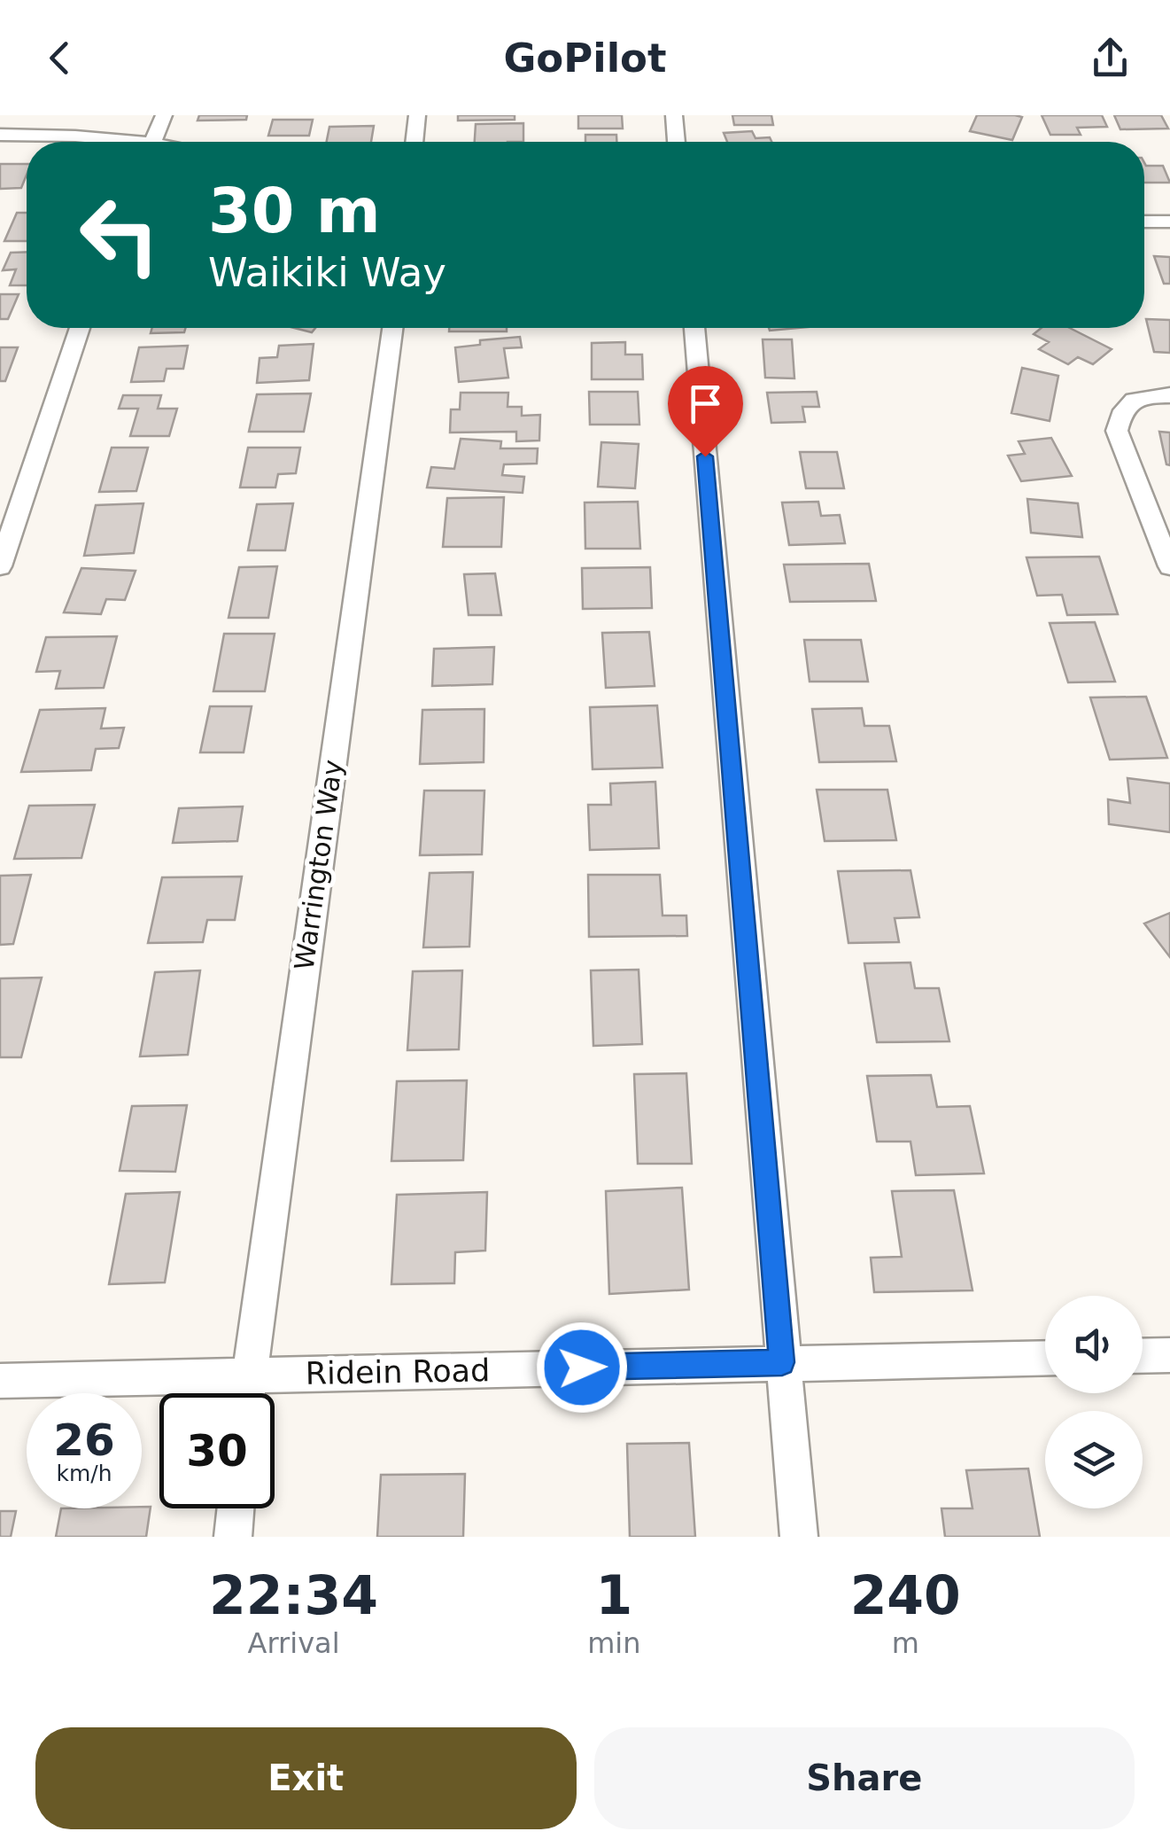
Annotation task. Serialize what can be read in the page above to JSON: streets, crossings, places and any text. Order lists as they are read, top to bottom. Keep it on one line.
{"streets":{"street":["Warrington Way","Ridein Road"]},"crossings":[["Warrington Way","Ridein Road"]],"page":{"header":"GoPilot","turn":["30 m","Waikiki Way"],"speed":"26 km/h","limit":"30","eta":["22:34","Arrival","1","min","240","m"],"buttons":["Exit","Share"]}}
